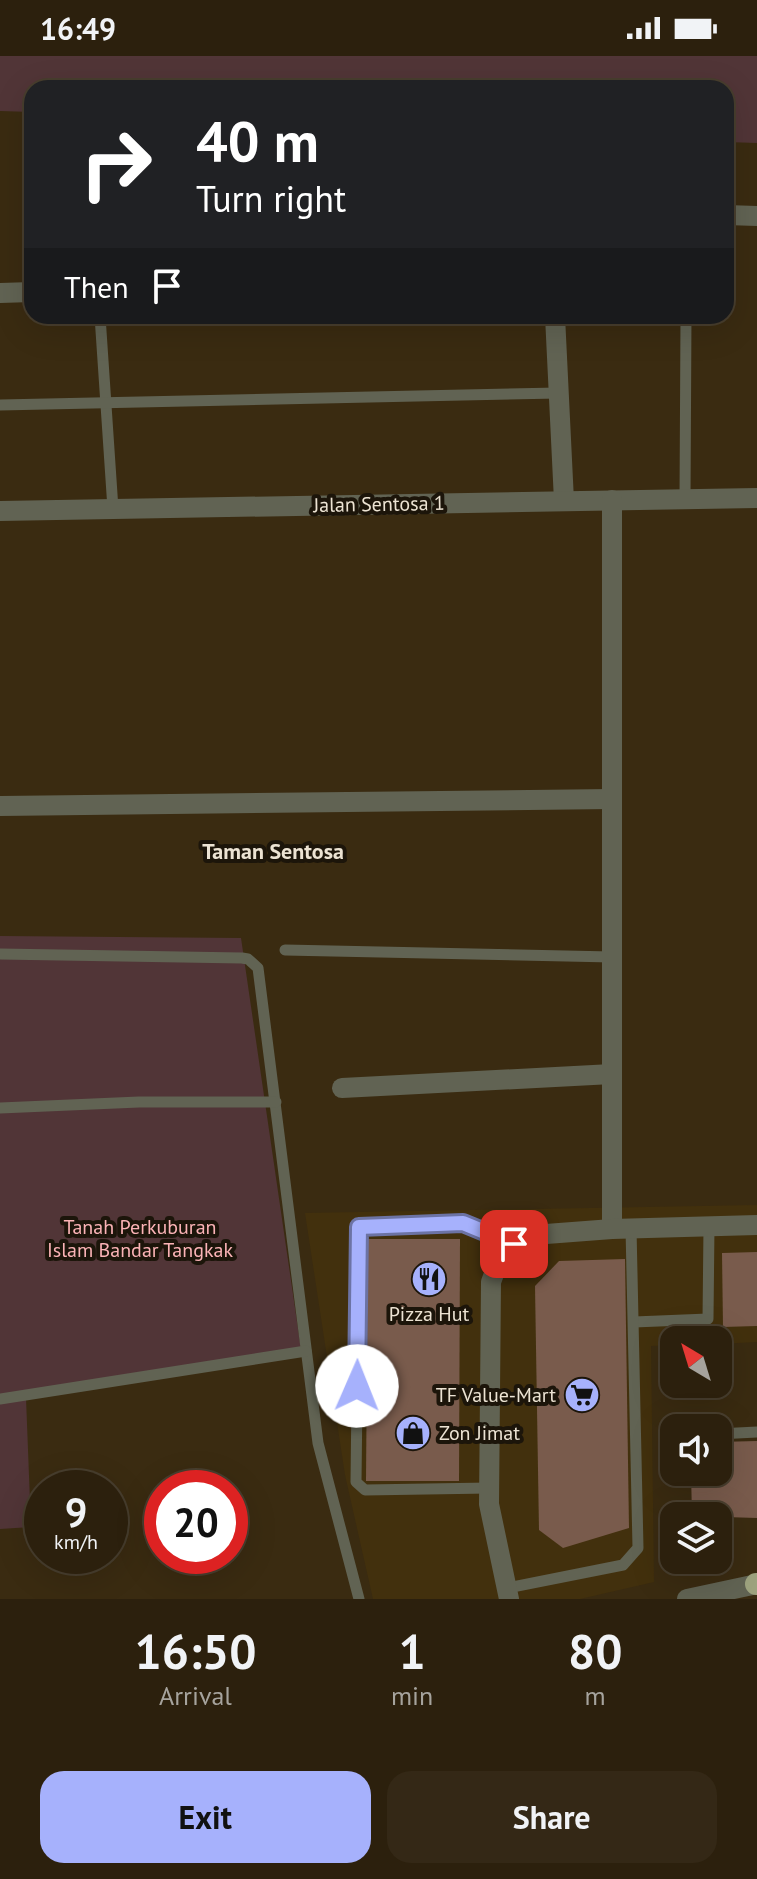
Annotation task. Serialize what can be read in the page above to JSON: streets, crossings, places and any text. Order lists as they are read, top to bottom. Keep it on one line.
{"streets":{"street":["Jalan Sentosa 1"]},"districts":["Taman Sentosa"],"parks":["Tanah Perkuburan Islam Bandar Tangkak"],"places":{"restaurant":["Pizza Hut"],"supermarket":["TF Value-Mart"],"shop":["Zon Jimat"]},"north":"top left","page":{"status":"16:49","turn":["40 m","Turn right"],"then":"Then","speed":"9 km/h","limit":"20","eta":["16:50","Arrival","1","min","80","m"],"buttons":["Exit","Share"]}}
